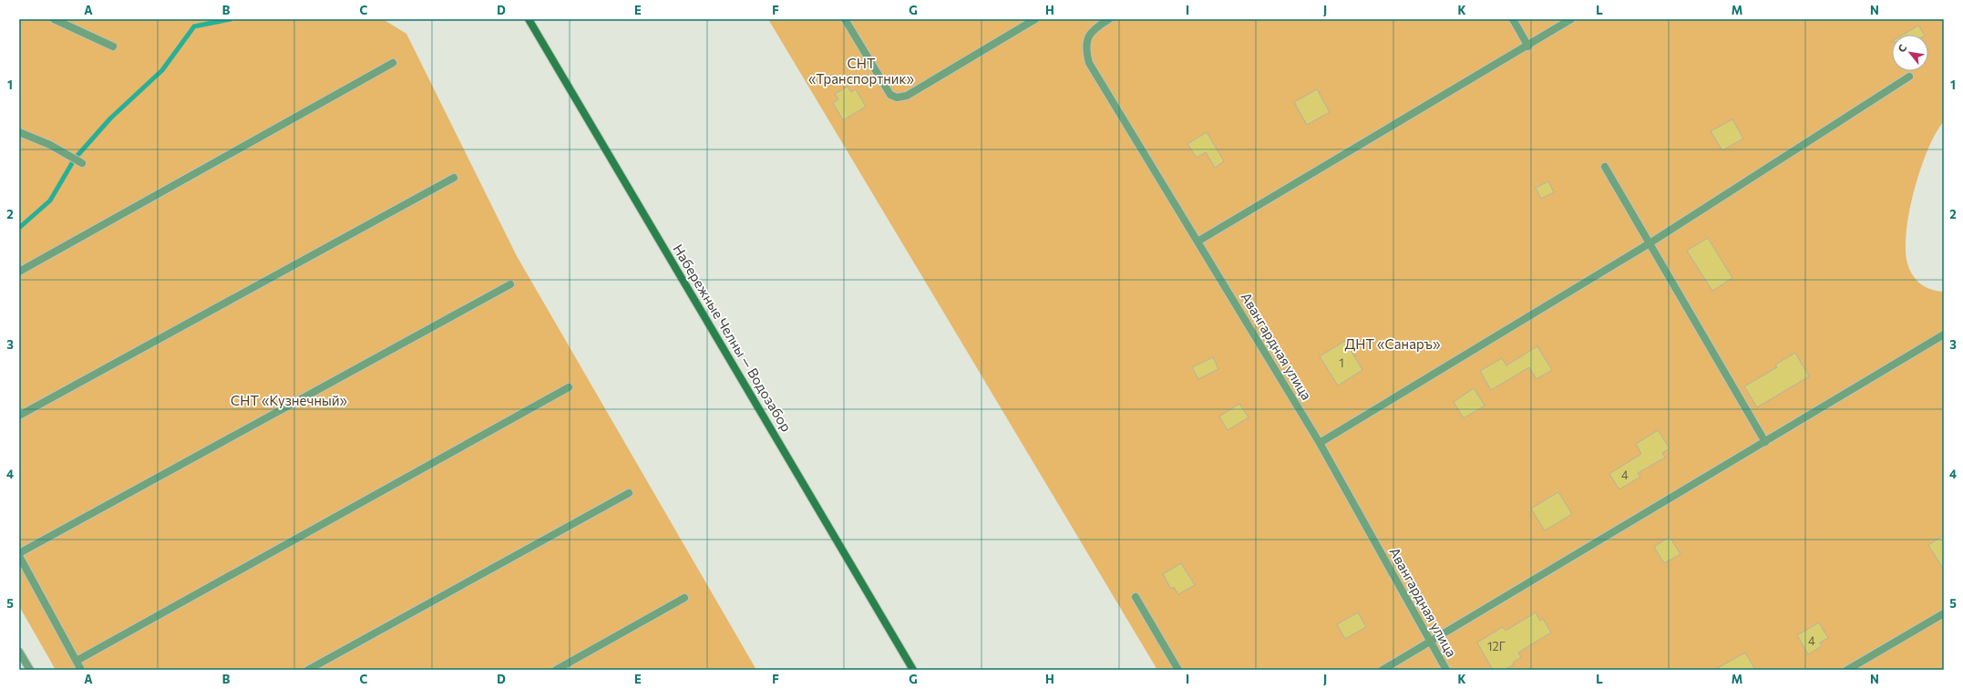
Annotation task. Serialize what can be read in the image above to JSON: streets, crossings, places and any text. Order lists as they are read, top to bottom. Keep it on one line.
{"streets":{"main road":["Набережные Челны — Водозабор"],"street":["Авангардная улица"]},"parks":["СНТ «Транспортник»","ДНТ «Санаръ»","СНТ «Кузнечный»"],"house_numbers":["1","4","4","12Г"],"north":"top left","grid":{"columns":["A","B","C","D","E","F","G","H","I","J","K","L","M","N"],"rows":["1","2","3","4","5"]}}
